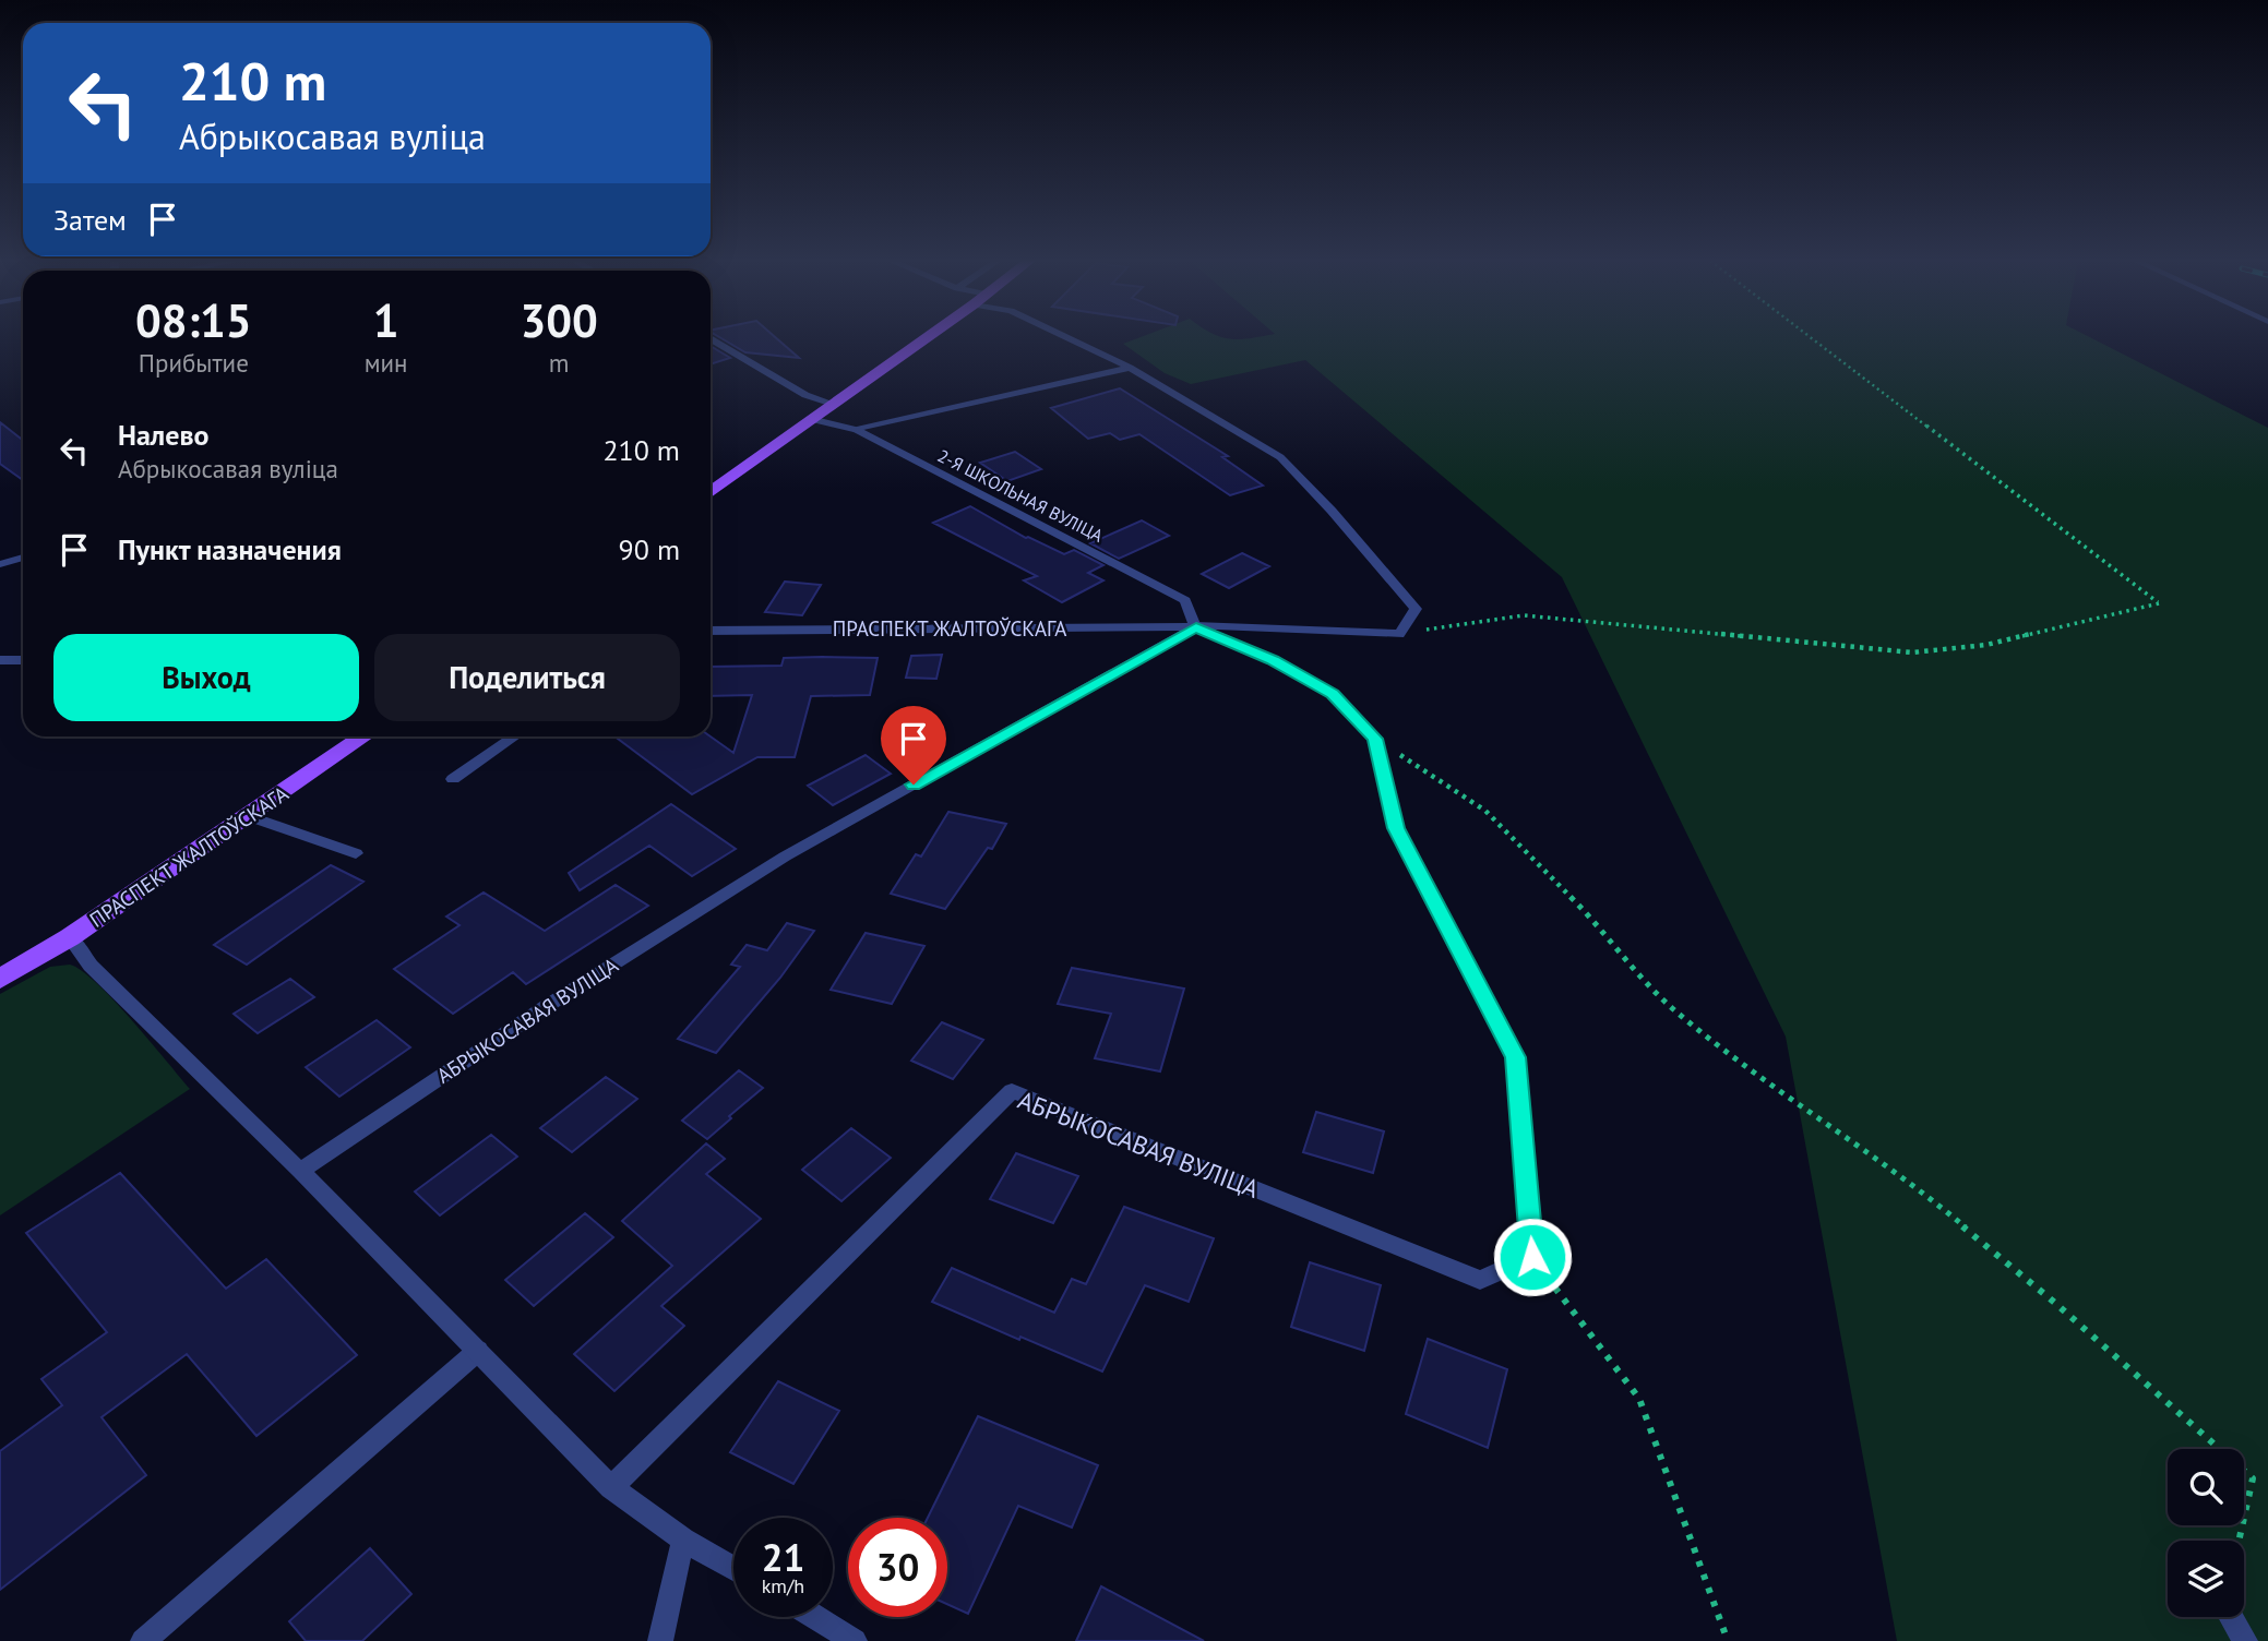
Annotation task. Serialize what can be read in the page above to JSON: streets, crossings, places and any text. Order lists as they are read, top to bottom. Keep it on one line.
{"streets":{"main road":["ПРАСПЕКТ ЖАЛТОЎСКАГА"],"street":["2-Я ШКОЛЬНАЯ ВУЛІЦА","АБРЫКОСАВАЯ ВУЛІЦА"]},"crossings":[["2-Я ШКОЛЬНАЯ ВУЛІЦА","ПРАСПЕКТ ЖАЛТОЎСКАГА"],["2-Я ШКОЛЬНАЯ ВУЛІЦА","АБРЫКОСАВАЯ ВУЛІЦА"],["ПРАСПЕКТ ЖАЛТОЎСКАГА","АБРЫКОСАВАЯ ВУЛІЦА"]],"page":{"turn":["210 m","Абрыкосавая вуліца"],"then":"Затем","eta":["08:15","Прибытие","1","мин","300","m"],"list":[{"name":"Налево","note":"Абрыкосавая вуліца","value":"210 m"},{"name":"Пункт назначения","value":"90 m"}],"buttons":["Выход","Поделиться"],"speed":"21 km/h","limit":"30"}}
